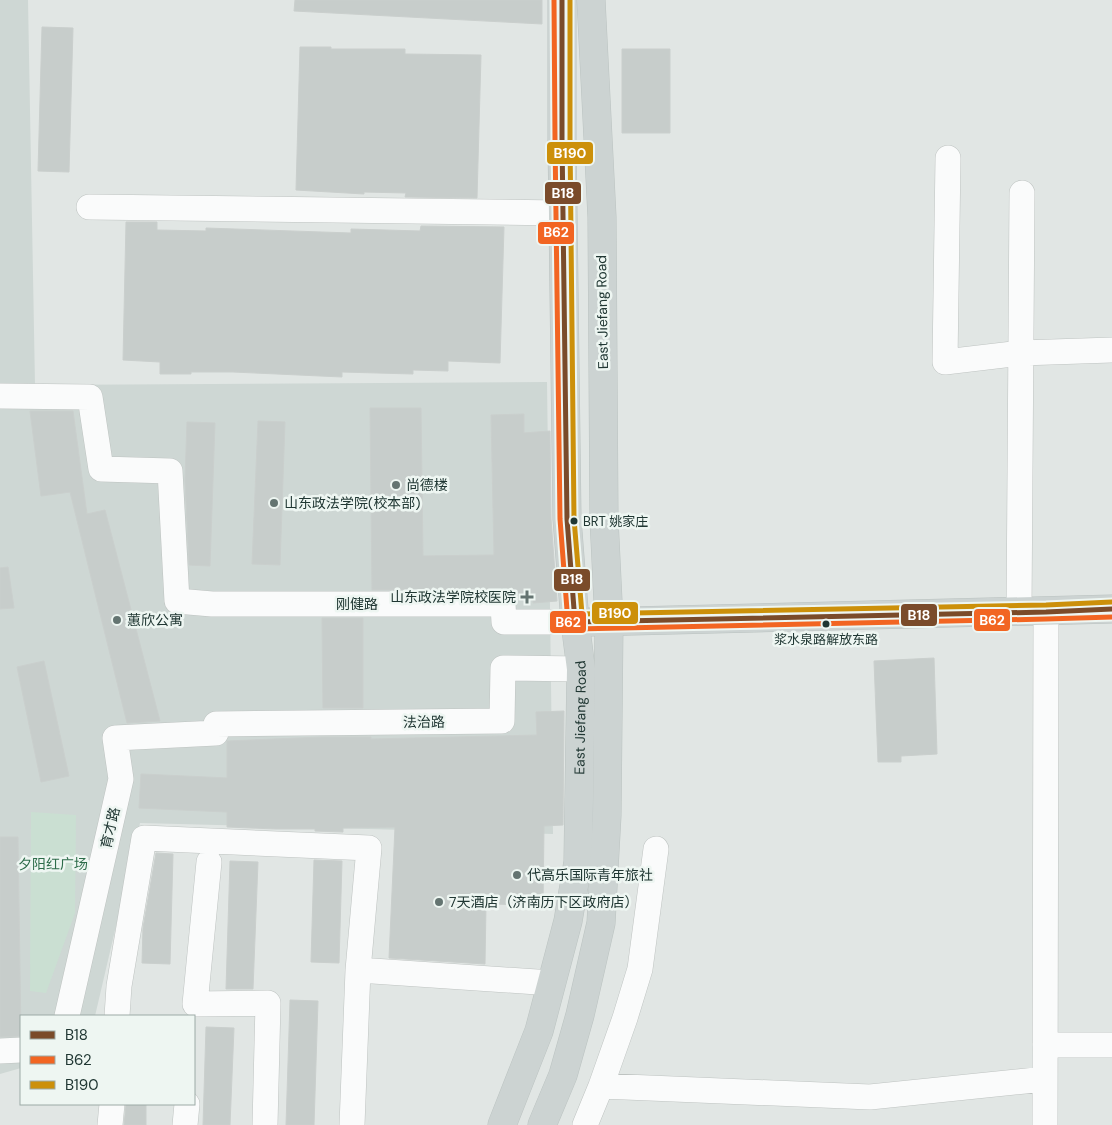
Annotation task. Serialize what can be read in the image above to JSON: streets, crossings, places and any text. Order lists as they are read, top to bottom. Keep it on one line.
{"streets":{"main road":["East Jiefang Road"],"street":["刚健路","法治路","育才路"]},"crossings":[["East Jiefang Road","刚健路"],["East Jiefang Road","法治路"],["法治路","育才路"]],"parks":["夕阳红广场"],"places":{"other":["尚德楼","山东政法学院(校本部)","BRT 姚家庄","蕙欣公寓","浆水泉路解放东路","代高乐国际青年旅社","7天酒店（济南历下区政府店）"],"health":["山东政法学院校医院"]},"lines":["transit line B18","transit line B62","transit line B190"],"legend":["B18","B62","B190"]}
